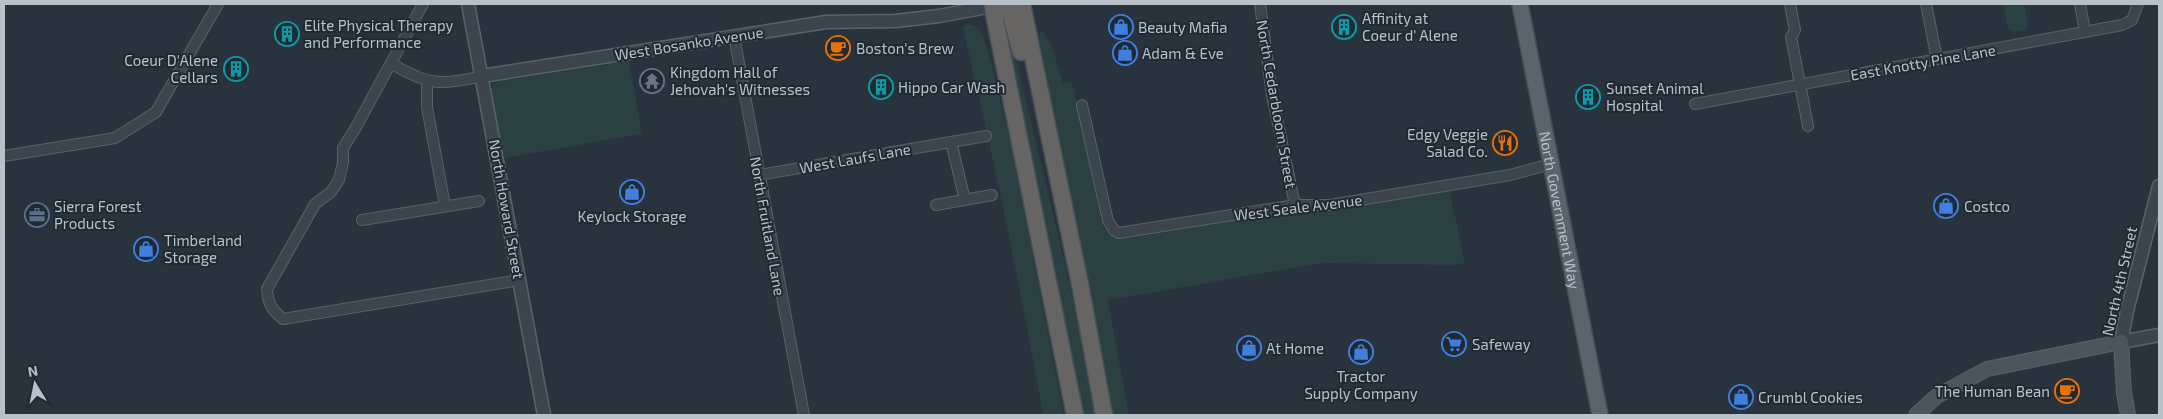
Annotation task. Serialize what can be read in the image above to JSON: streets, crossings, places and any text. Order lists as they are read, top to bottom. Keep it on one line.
{"streets":{"main road":["North Government Way","North 4th Street"],"street":["West Bosanko Avenue","East Knotty Pine Lane","North Cedarbloom Street","West Laufs Lane","West Seale Avenue","North Howard Street","North Fruitland Lane"]},"crossings":[["West Bosanko Avenue","North Howard Street"],["West Bosanko Avenue","North Fruitland Lane"],["North Cedarbloom Street","West Seale Avenue"],["West Laufs Lane","North Fruitland Lane"],["West Seale Avenue","North Government Way"]],"places":{"shop":["Beauty Mafia","Adam & Eve","Keylock Storage","Costco","Timberland Storage","At Home","Tractor Supply Company","Crumbl Cookies"],"building":["Affinity at Coeur d' Alene","Elite Physical Therapy and Performance","Coeur D'Alene Cellars","Hippo Car Wash","Sunset Animal Hospital"],"cafe":["Boston's Brew","The Human Bean"],"temple":["Kingdom Hall of Jehovah's Witnesses"],"restaurant":["Edgy Veggie Salad Co."],"office":["Sierra Forest Products"],"supermarket":["Safeway"]},"north":"top"}
